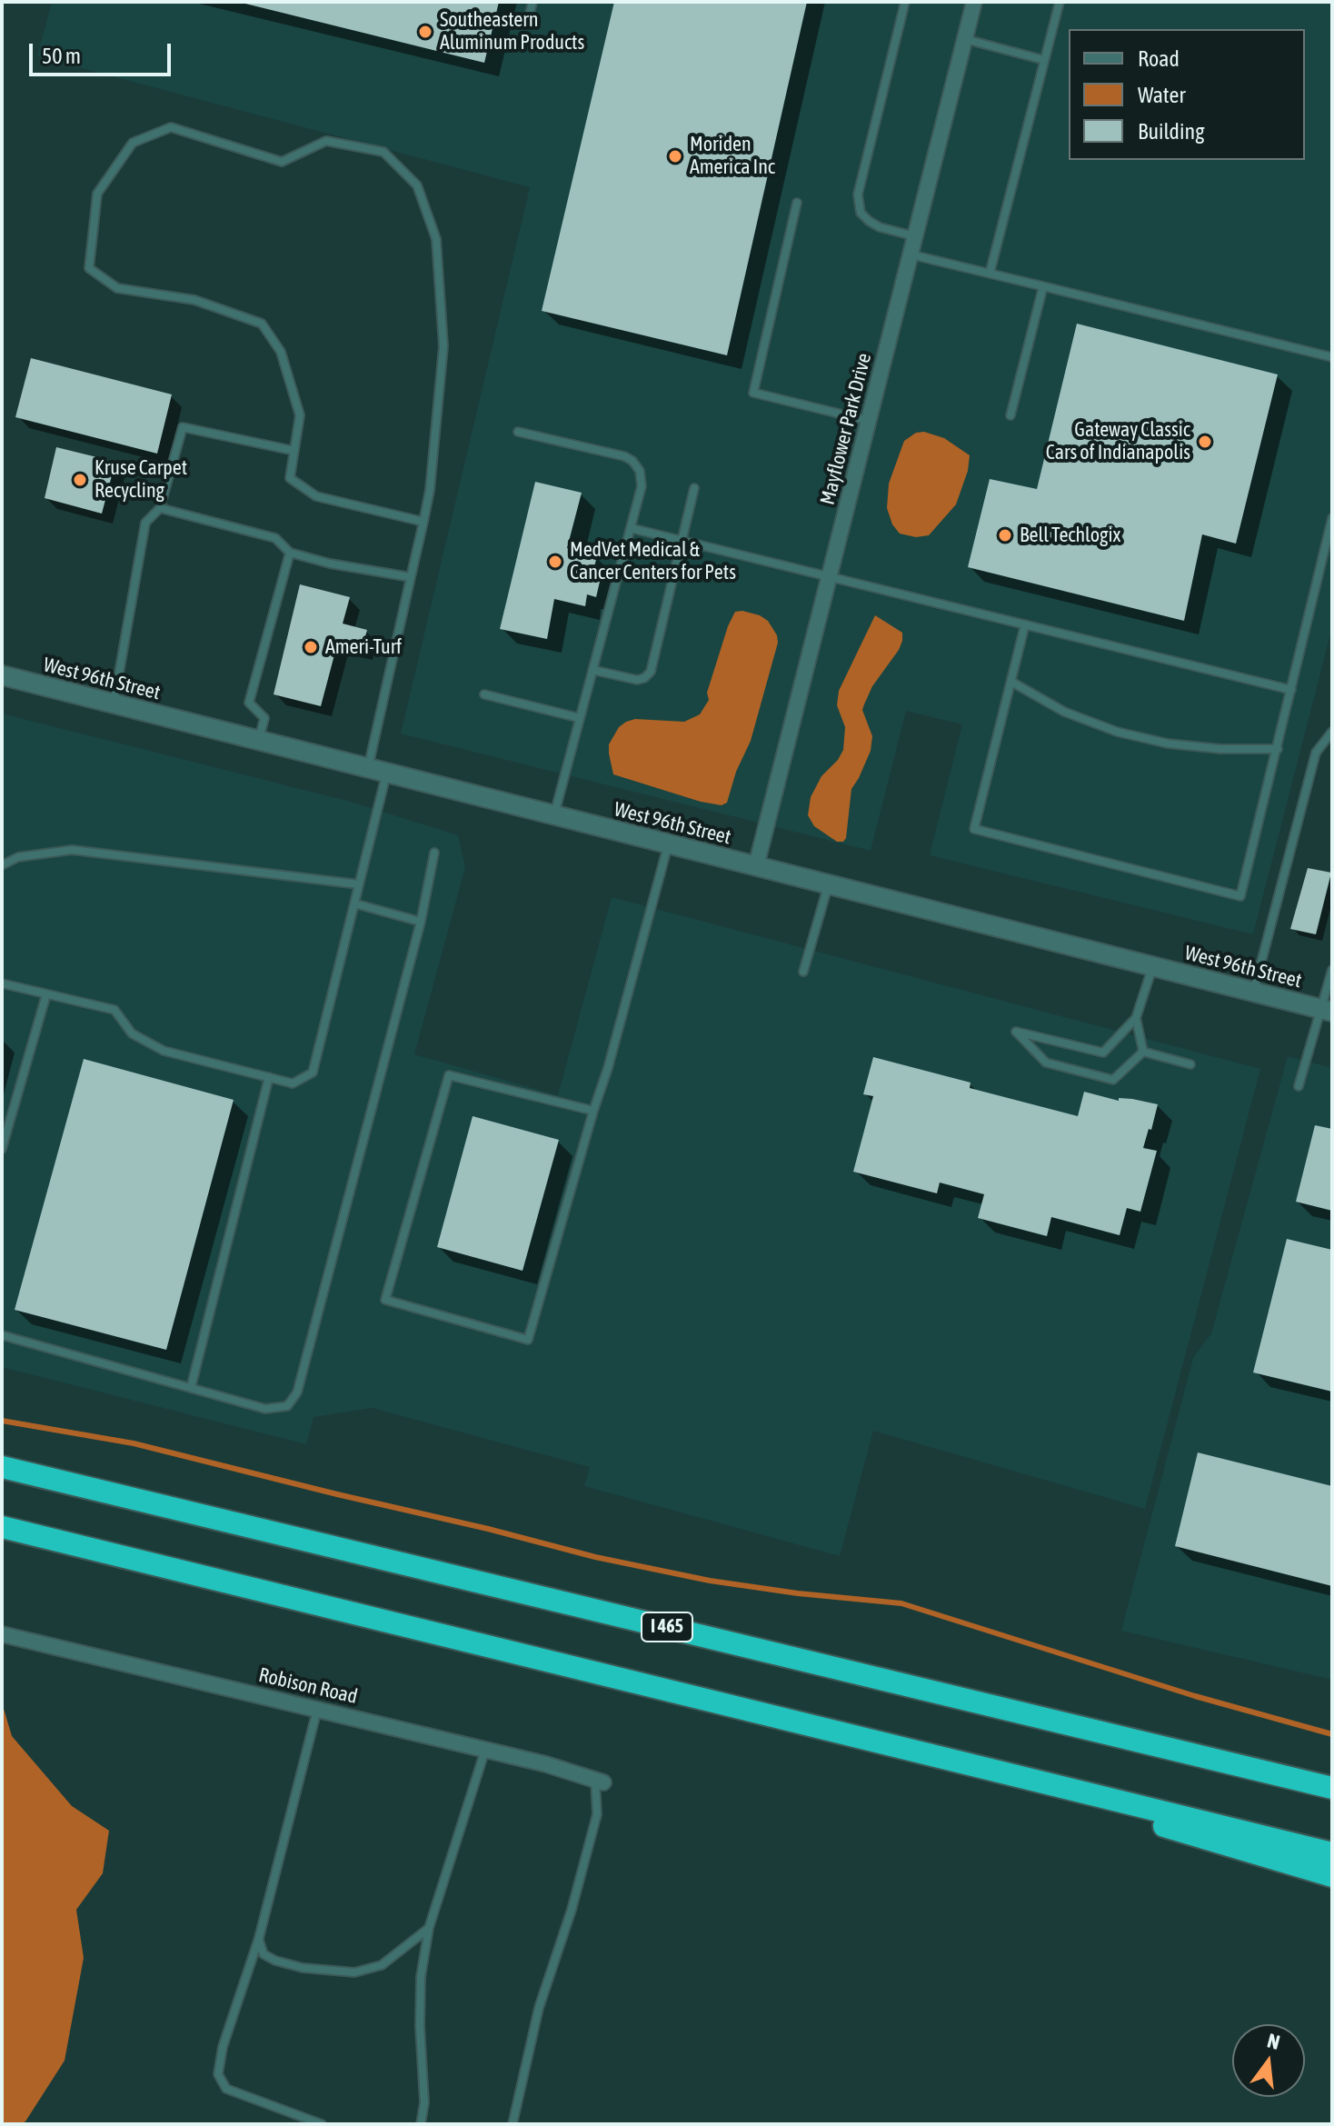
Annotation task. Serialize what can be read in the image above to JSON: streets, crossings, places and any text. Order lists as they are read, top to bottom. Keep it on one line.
{"streets":{"highway":["I 465"],"street":["Mayflower Park Drive","West 96th Street","Robison Road"]},"crossings":[["Mayflower Park Drive","West 96th Street"]],"places":["Southeastern Aluminum Products","Moriden America Inc","Gateway Classic Cars of Indianapolis","Kruse Carpet Recycling","Bell Techlogix","MedVet Medical & Cancer Centers for Pets","Ameri-Turf"],"legend":["Road","Water","Building"],"scale_bar":"50 m","north":"top"}
